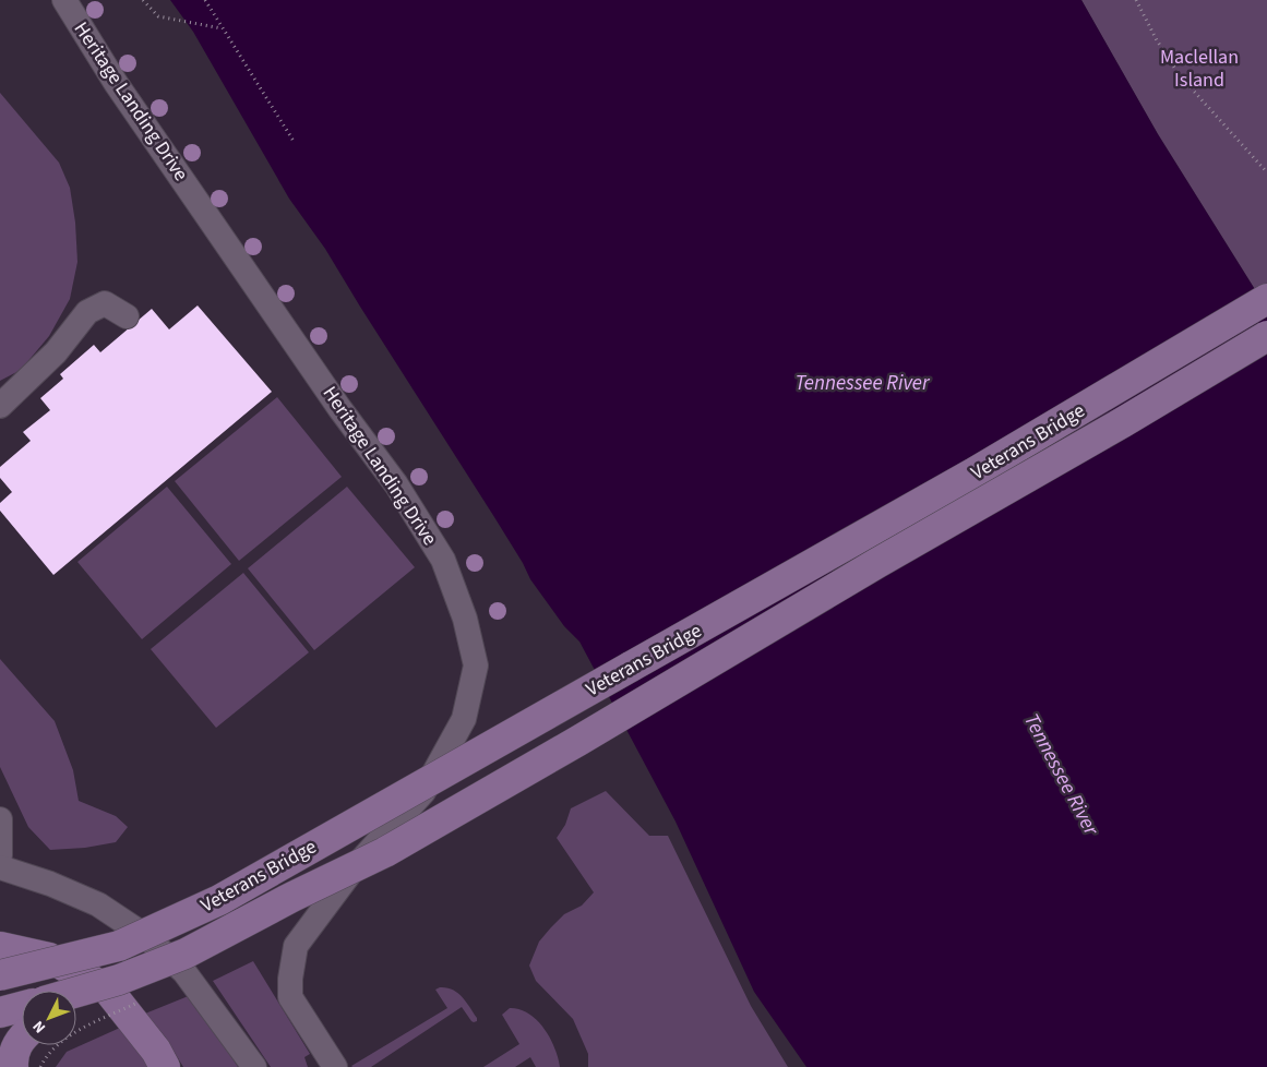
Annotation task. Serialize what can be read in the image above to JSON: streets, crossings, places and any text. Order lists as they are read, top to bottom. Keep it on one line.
{"streets":{"main road":["Veterans Bridge"],"street":["Heritage Landing Drive"]},"water":["Tennessee River"],"parks":["Maclellan Island"],"north":"bottom left"}
